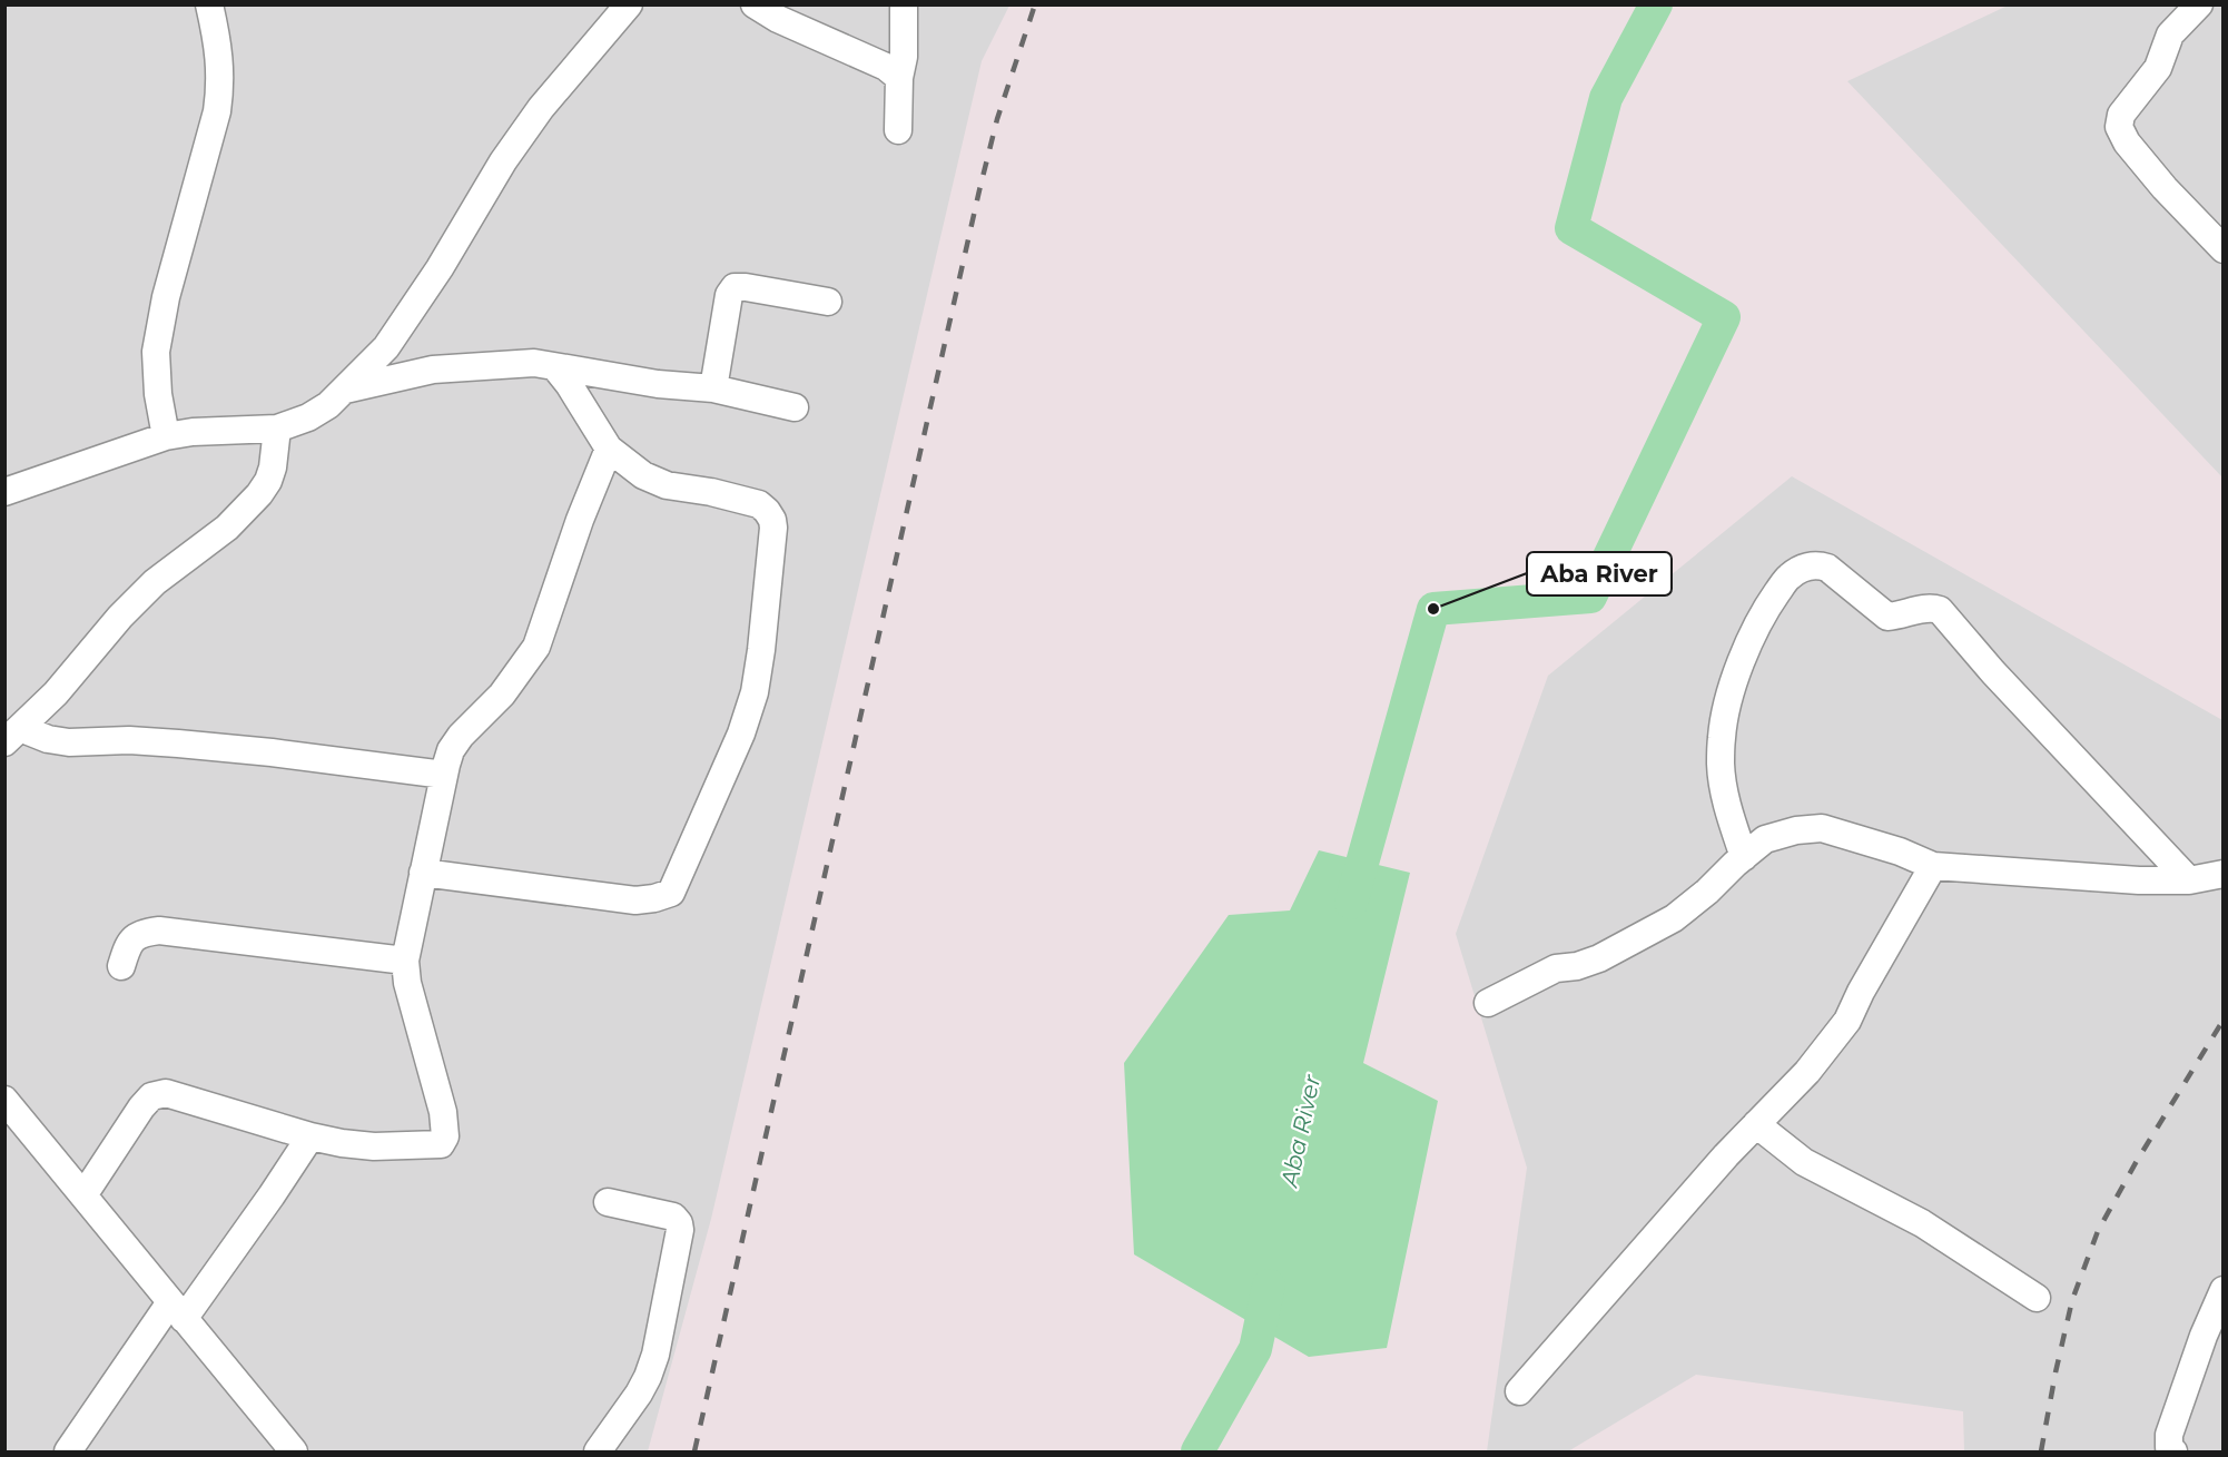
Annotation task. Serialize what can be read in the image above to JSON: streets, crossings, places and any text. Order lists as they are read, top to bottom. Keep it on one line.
{"water":["Aba River"],"places":["Aba River"]}
